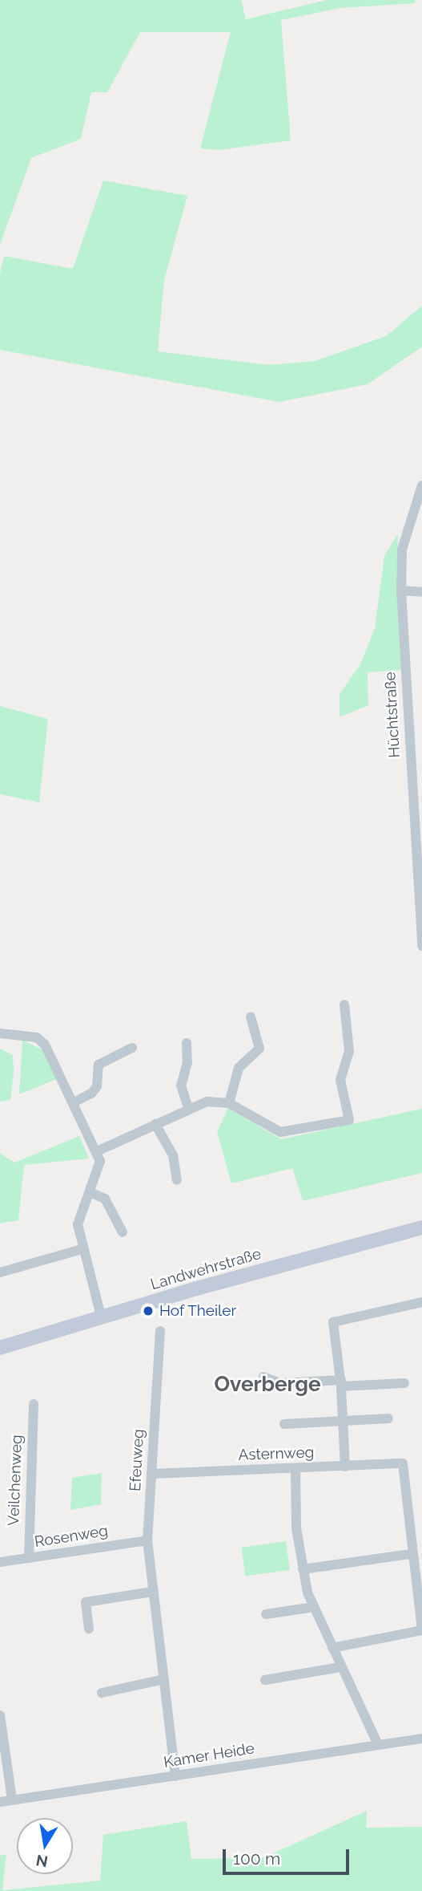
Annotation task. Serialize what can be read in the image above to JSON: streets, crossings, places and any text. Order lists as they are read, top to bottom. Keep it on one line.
{"streets":{"main road":["Landwehrstraße"],"street":["Hüchtstraße","Asternweg","Efeuweg","Veilchenweg","Rosenweg","Kamer Heide"]},"crossings":[["Asternweg","Efeuweg"],["Efeuweg","Rosenweg"],["Efeuweg","Kamer Heide"],["Veilchenweg","Rosenweg"]],"districts":["Overberge"],"places":["Hof Theiler"],"scale_bar":"100 m","north":"bottom"}
